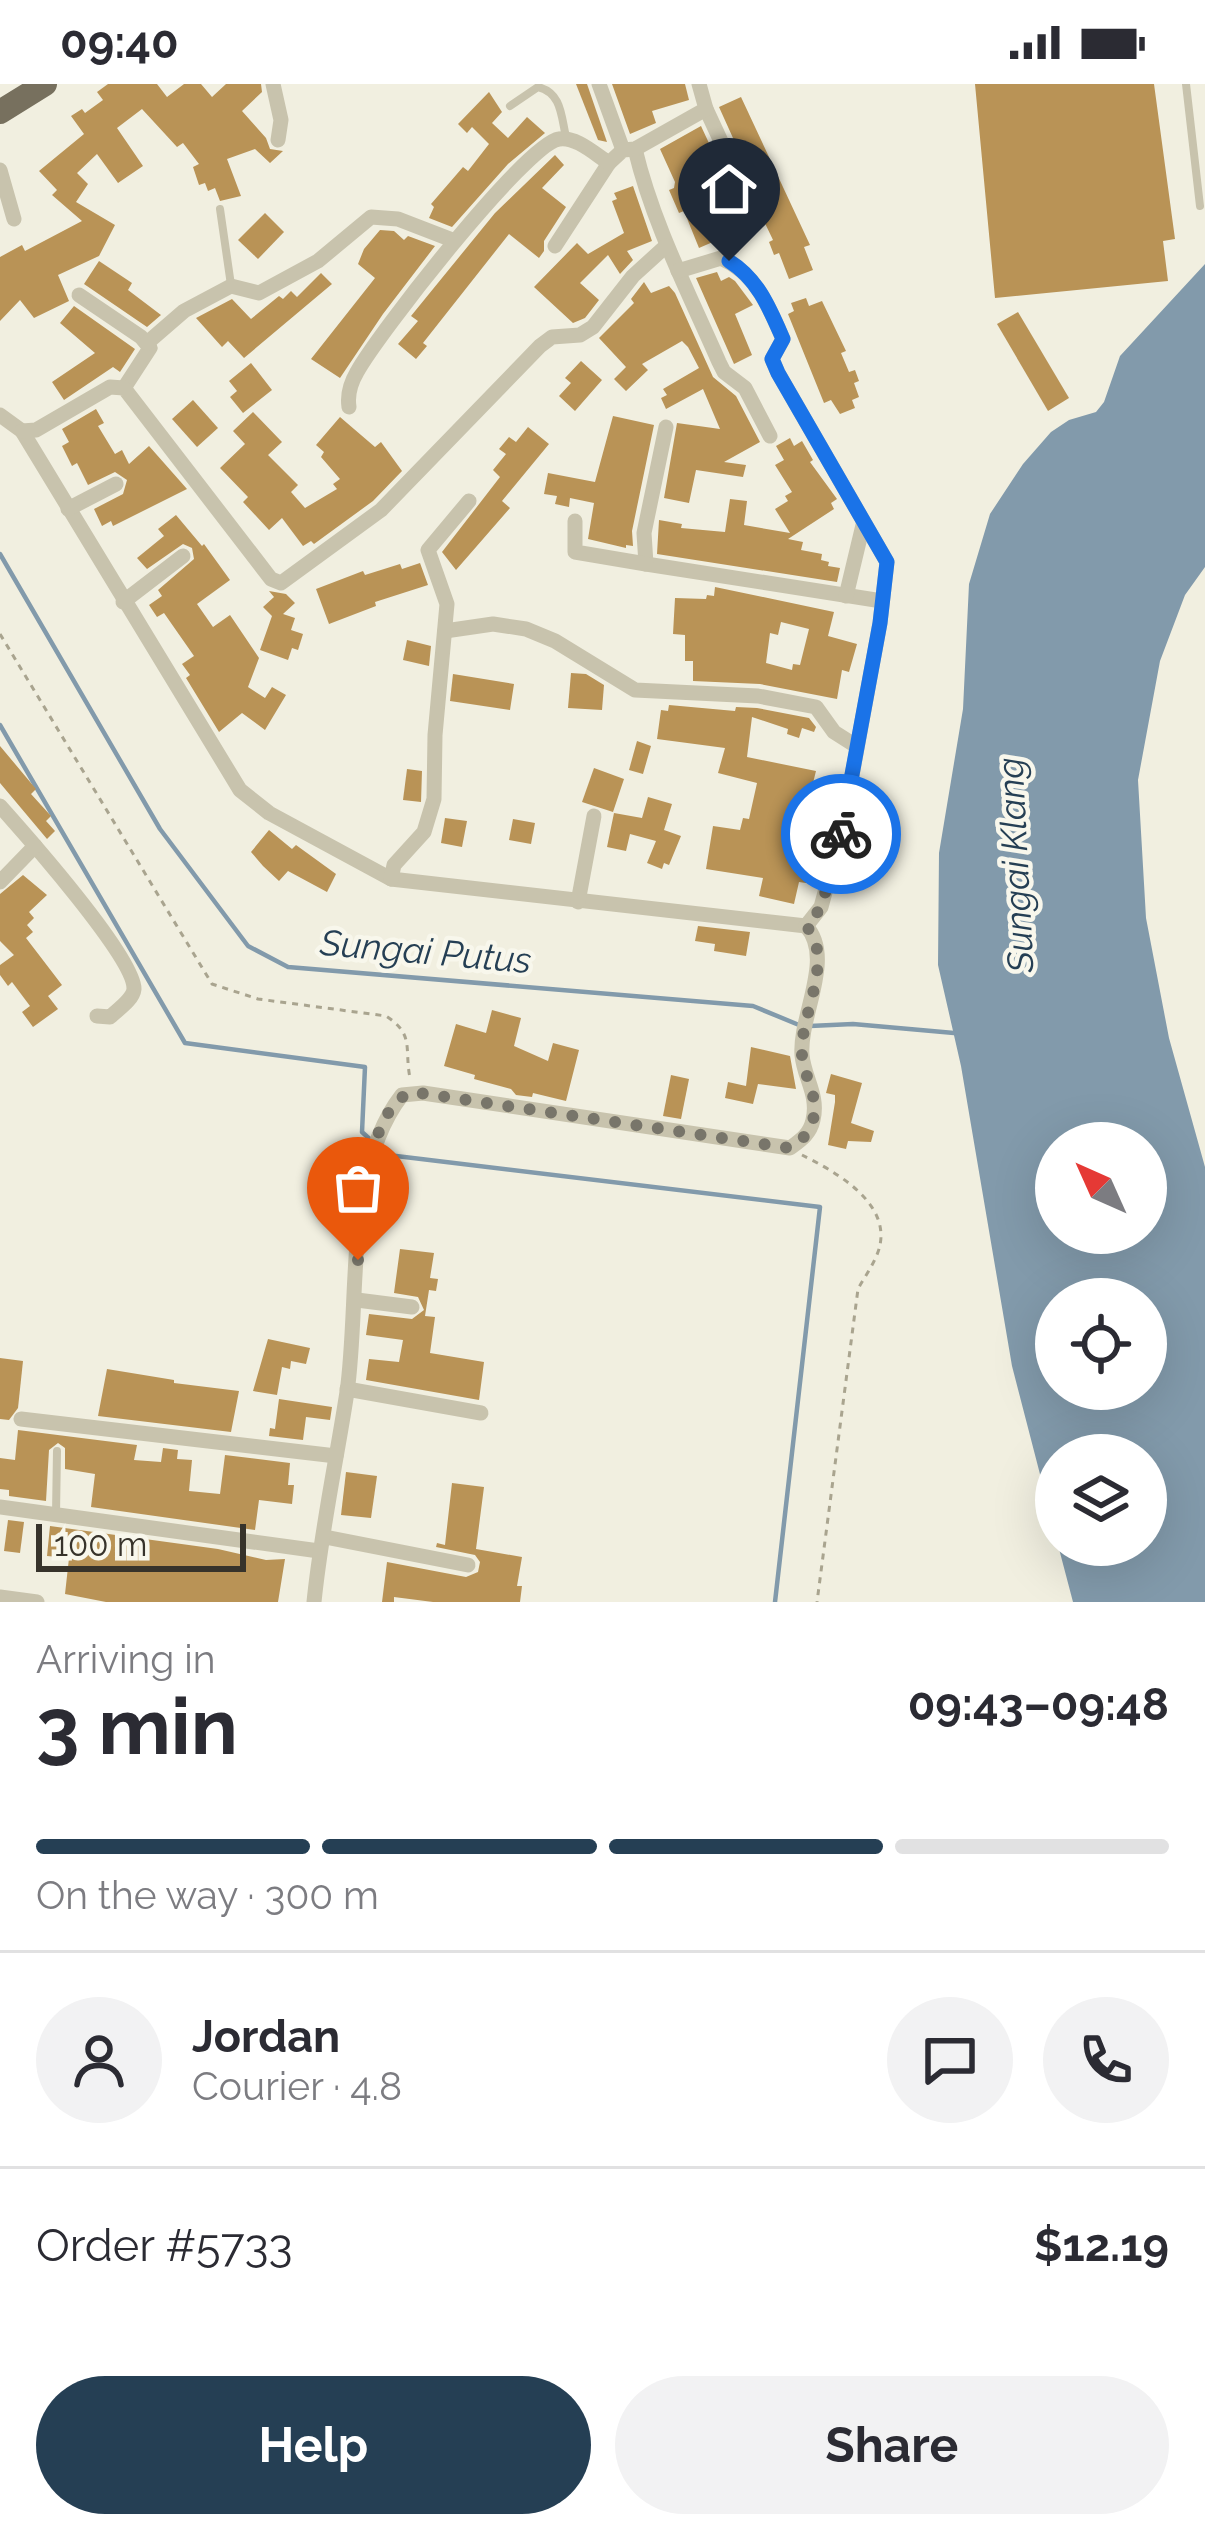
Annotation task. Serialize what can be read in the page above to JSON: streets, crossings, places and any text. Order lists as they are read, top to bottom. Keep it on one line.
{"water":["Sungai Klang","Sungai Putus"],"scale_bar":"100 m","north":"top left","page":{"status":"09:40","scale":"100 m","heading":["3 min","Arriving in","09:43–09:48"],"panel":["Jordan","Courier · 4.8","Order #5733","$12.19"],"bar":"On the way · 300 m","buttons":["Help","Share"]}}
